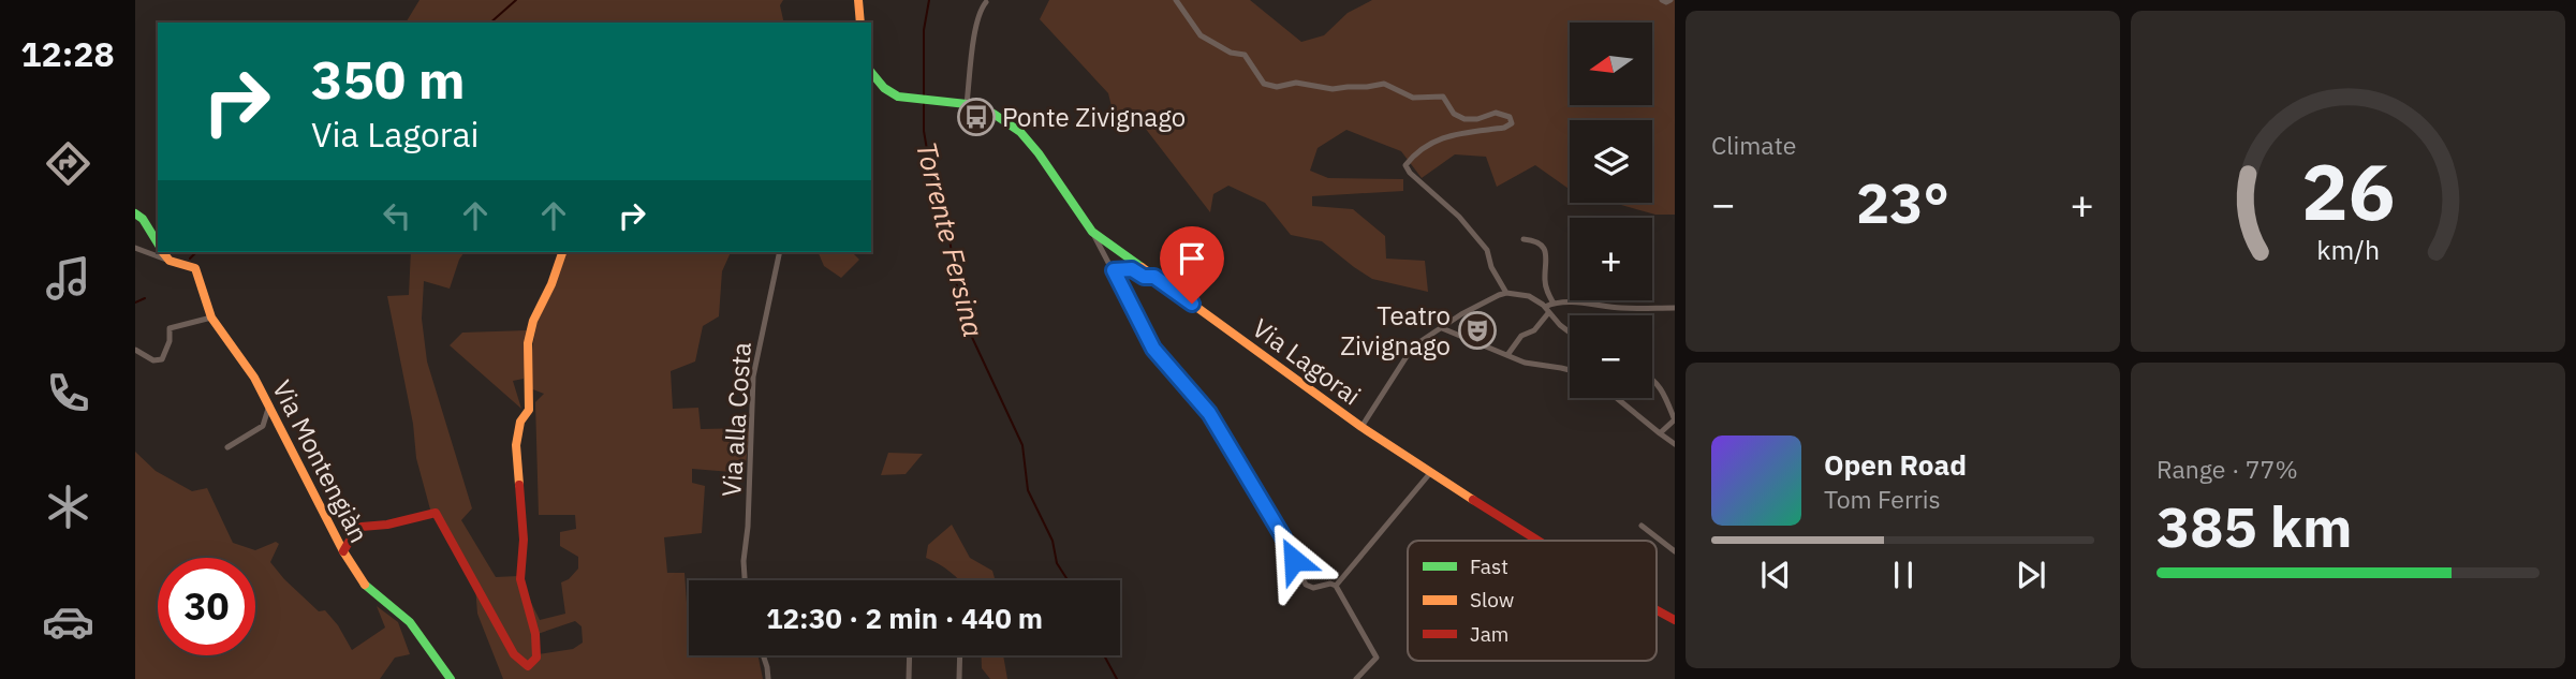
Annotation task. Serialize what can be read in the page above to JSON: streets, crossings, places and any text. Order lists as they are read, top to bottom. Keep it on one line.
{"streets":{"street":["Via Lagorai","Via alla Costa","Via Montengiàn"]},"water":["Torrente Fersina"],"places":{"bus stop":["Ponte Zivignago"],"theatre":["Teatro Zivignago"]},"legend":["Fast","Slow","Jam"],"north":"left","page":{"tabs":"12:28","tile":["Climate",["Range · 77%","385 km"]],"map_buttons":["+","−"],"turn":["350 m","Via Lagorai"],"heat":["−","23°","+"],"song":["Open Road","Tom Ferris"],"limit":"30","trip":"12:30 · 2 min · 440 m","gauge":["26","km/h"]}}
